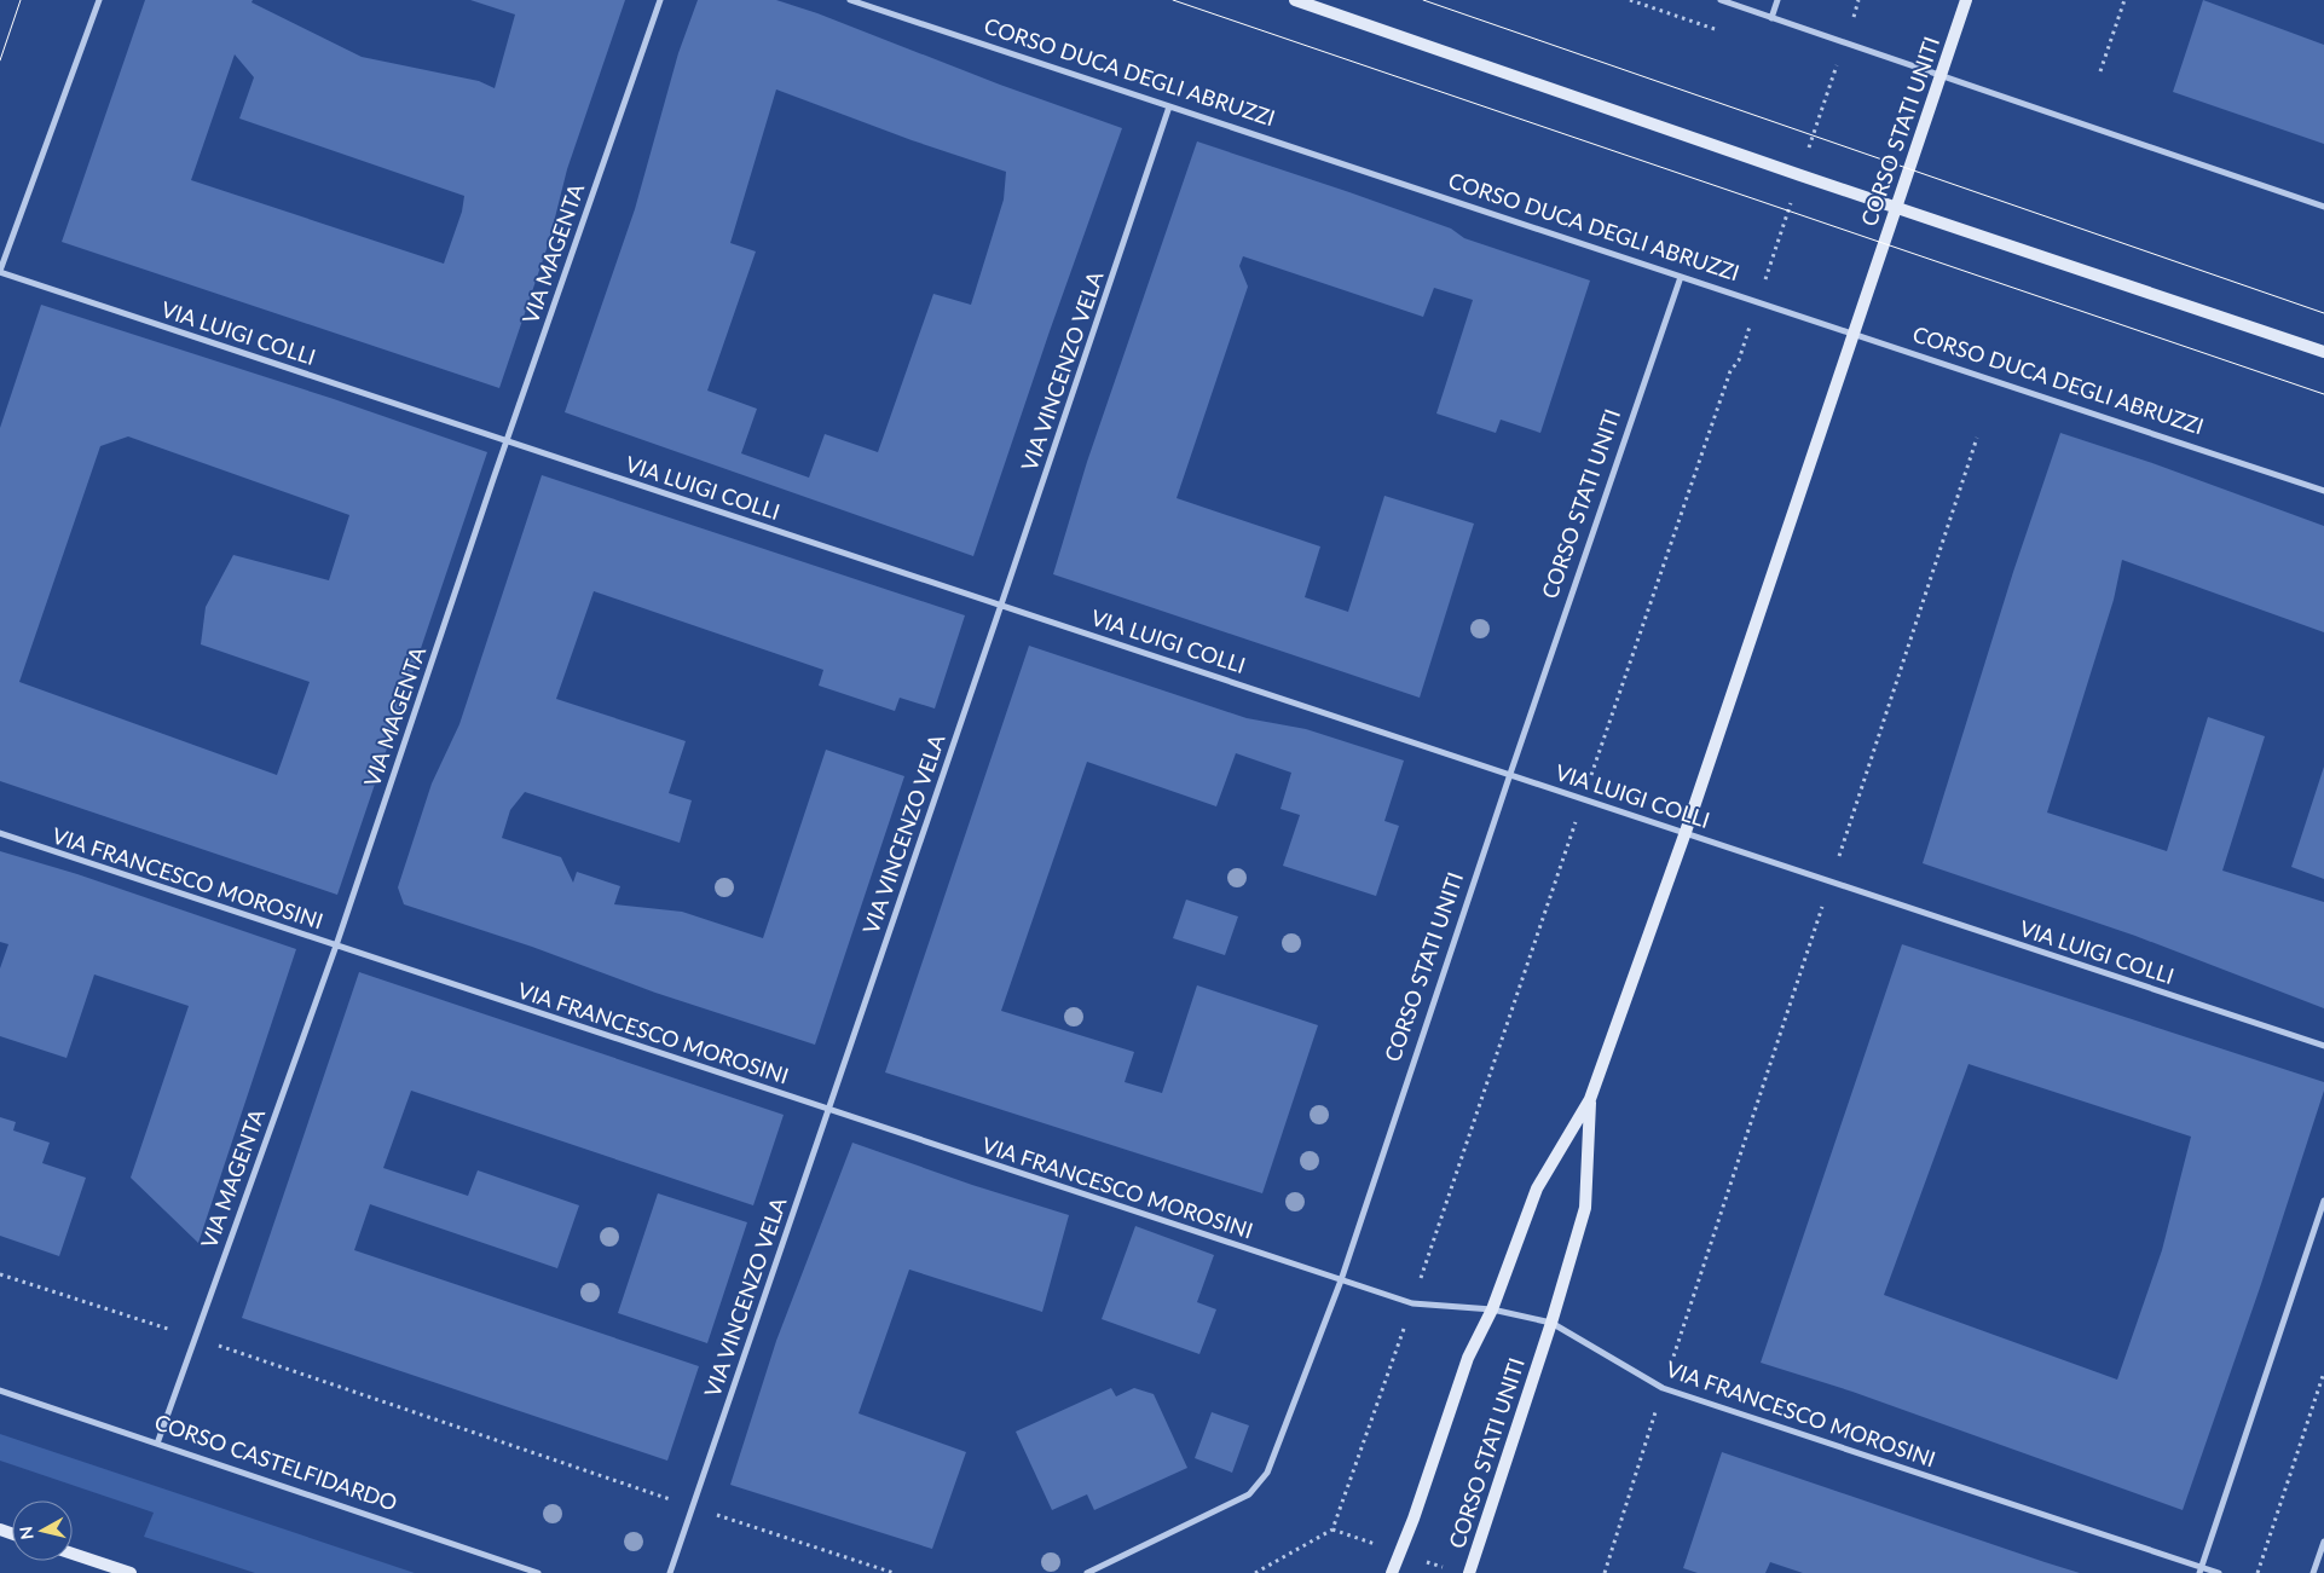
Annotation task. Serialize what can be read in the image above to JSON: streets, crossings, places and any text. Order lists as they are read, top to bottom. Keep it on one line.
{"streets":{"main road":["CORSO STATI UNITI"],"street":["CORSO DUCA DEGLI ABRUZZI","VIA MAGENTA","VIA LUIGI COLLI","VIA VINCENZO VELA","VIA FRANCESCO MOROSINI","CORSO CASTELFIDARDO"]},"crossings":[["CORSO DUCA DEGLI ABRUZZI","CORSO STATI UNITI"],["CORSO DUCA DEGLI ABRUZZI","VIA VINCENZO VELA"],["CORSO STATI UNITI","VIA LUIGI COLLI"],["CORSO STATI UNITI","VIA FRANCESCO MOROSINI"],["VIA MAGENTA","VIA LUIGI COLLI"],["VIA MAGENTA","VIA FRANCESCO MOROSINI"],["VIA MAGENTA","CORSO CASTELFIDARDO"],["VIA LUIGI COLLI","VIA VINCENZO VELA"],["VIA VINCENZO VELA","VIA FRANCESCO MOROSINI"]],"north":"left"}
